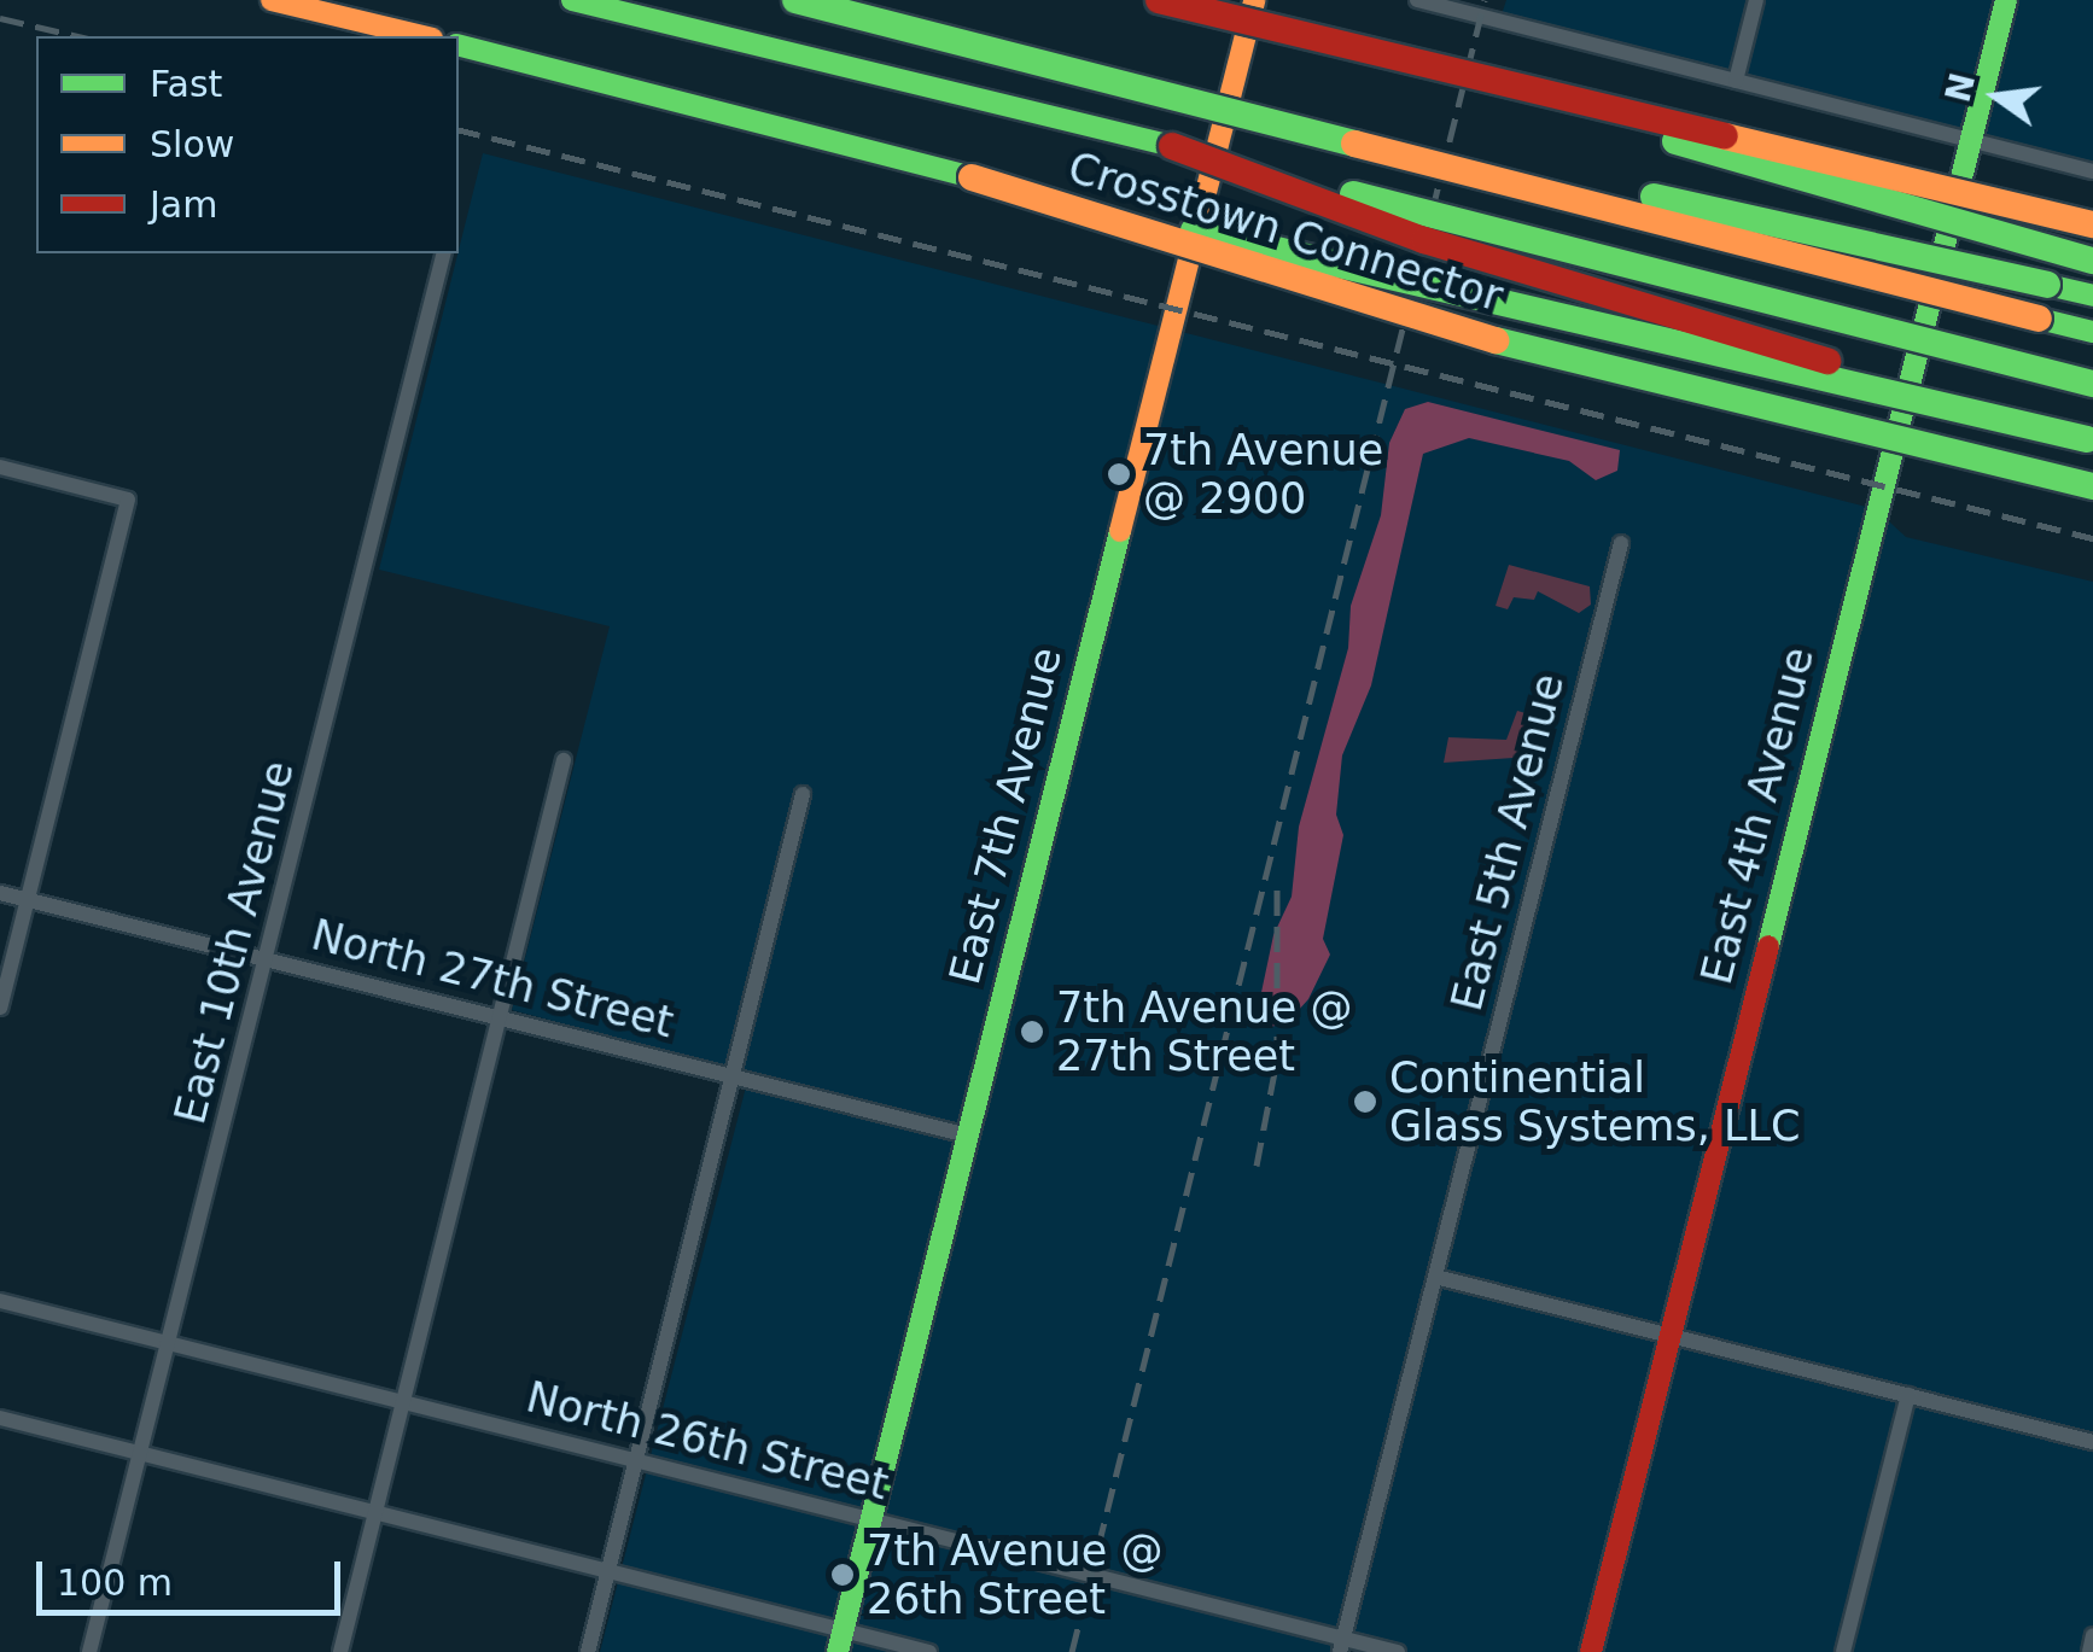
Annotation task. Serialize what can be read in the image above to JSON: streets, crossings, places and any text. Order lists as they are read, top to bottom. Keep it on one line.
{"streets":{"main road":["Crosstown Connector","East 7th Avenue","East 4th Avenue"],"street":["East 5th Avenue","East 10th Avenue","North 27th Street","North 26th Street"]},"crossings":[["East 7th Avenue","North 27th Street"],["East 7th Avenue","North 26th Street"],["East 5th Avenue","North 26th Street"],["East 10th Avenue","North 27th Street"],["East 10th Avenue","North 26th Street"]],"places":["7th Avenue @ 2900","7th Avenue @ 27th Street","Continential Glass Systems, LLC","7th Avenue @ 26th Street"],"legend":["Fast","Slow","Jam"],"scale_bar":"100 m","north":"left"}
